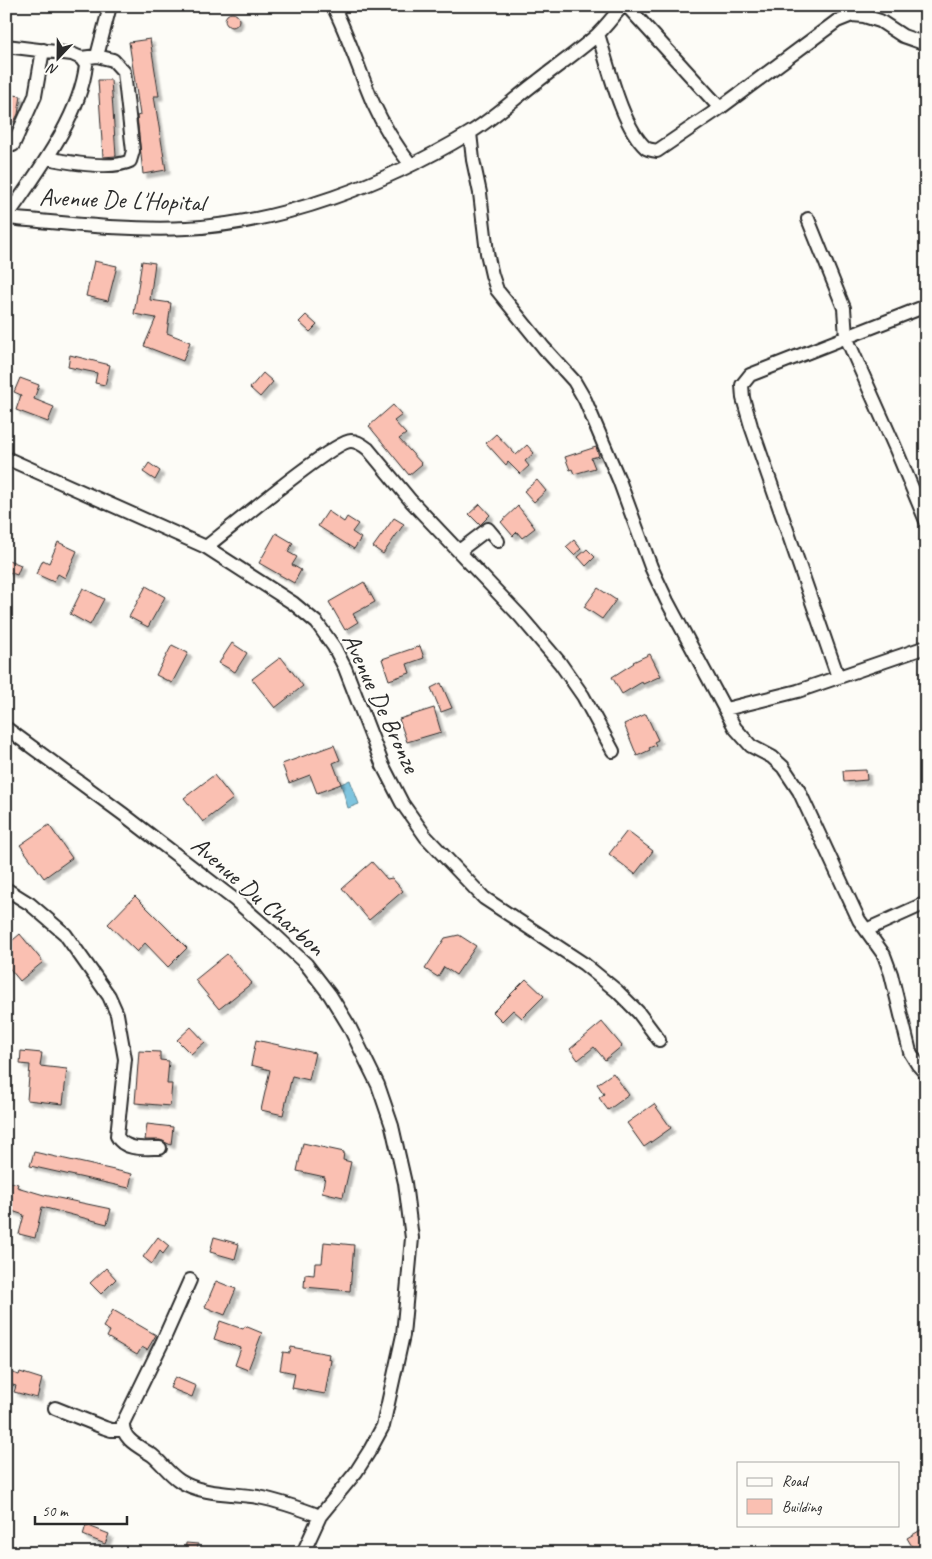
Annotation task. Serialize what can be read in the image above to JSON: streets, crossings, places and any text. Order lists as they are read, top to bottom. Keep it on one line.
{"streets":{"street":["Avenue De L'Hopital","Avenue De Bronze","Avenue Du Charbon"]},"legend":["Road","Building"],"scale_bar":"50 m","north":"bottom"}
